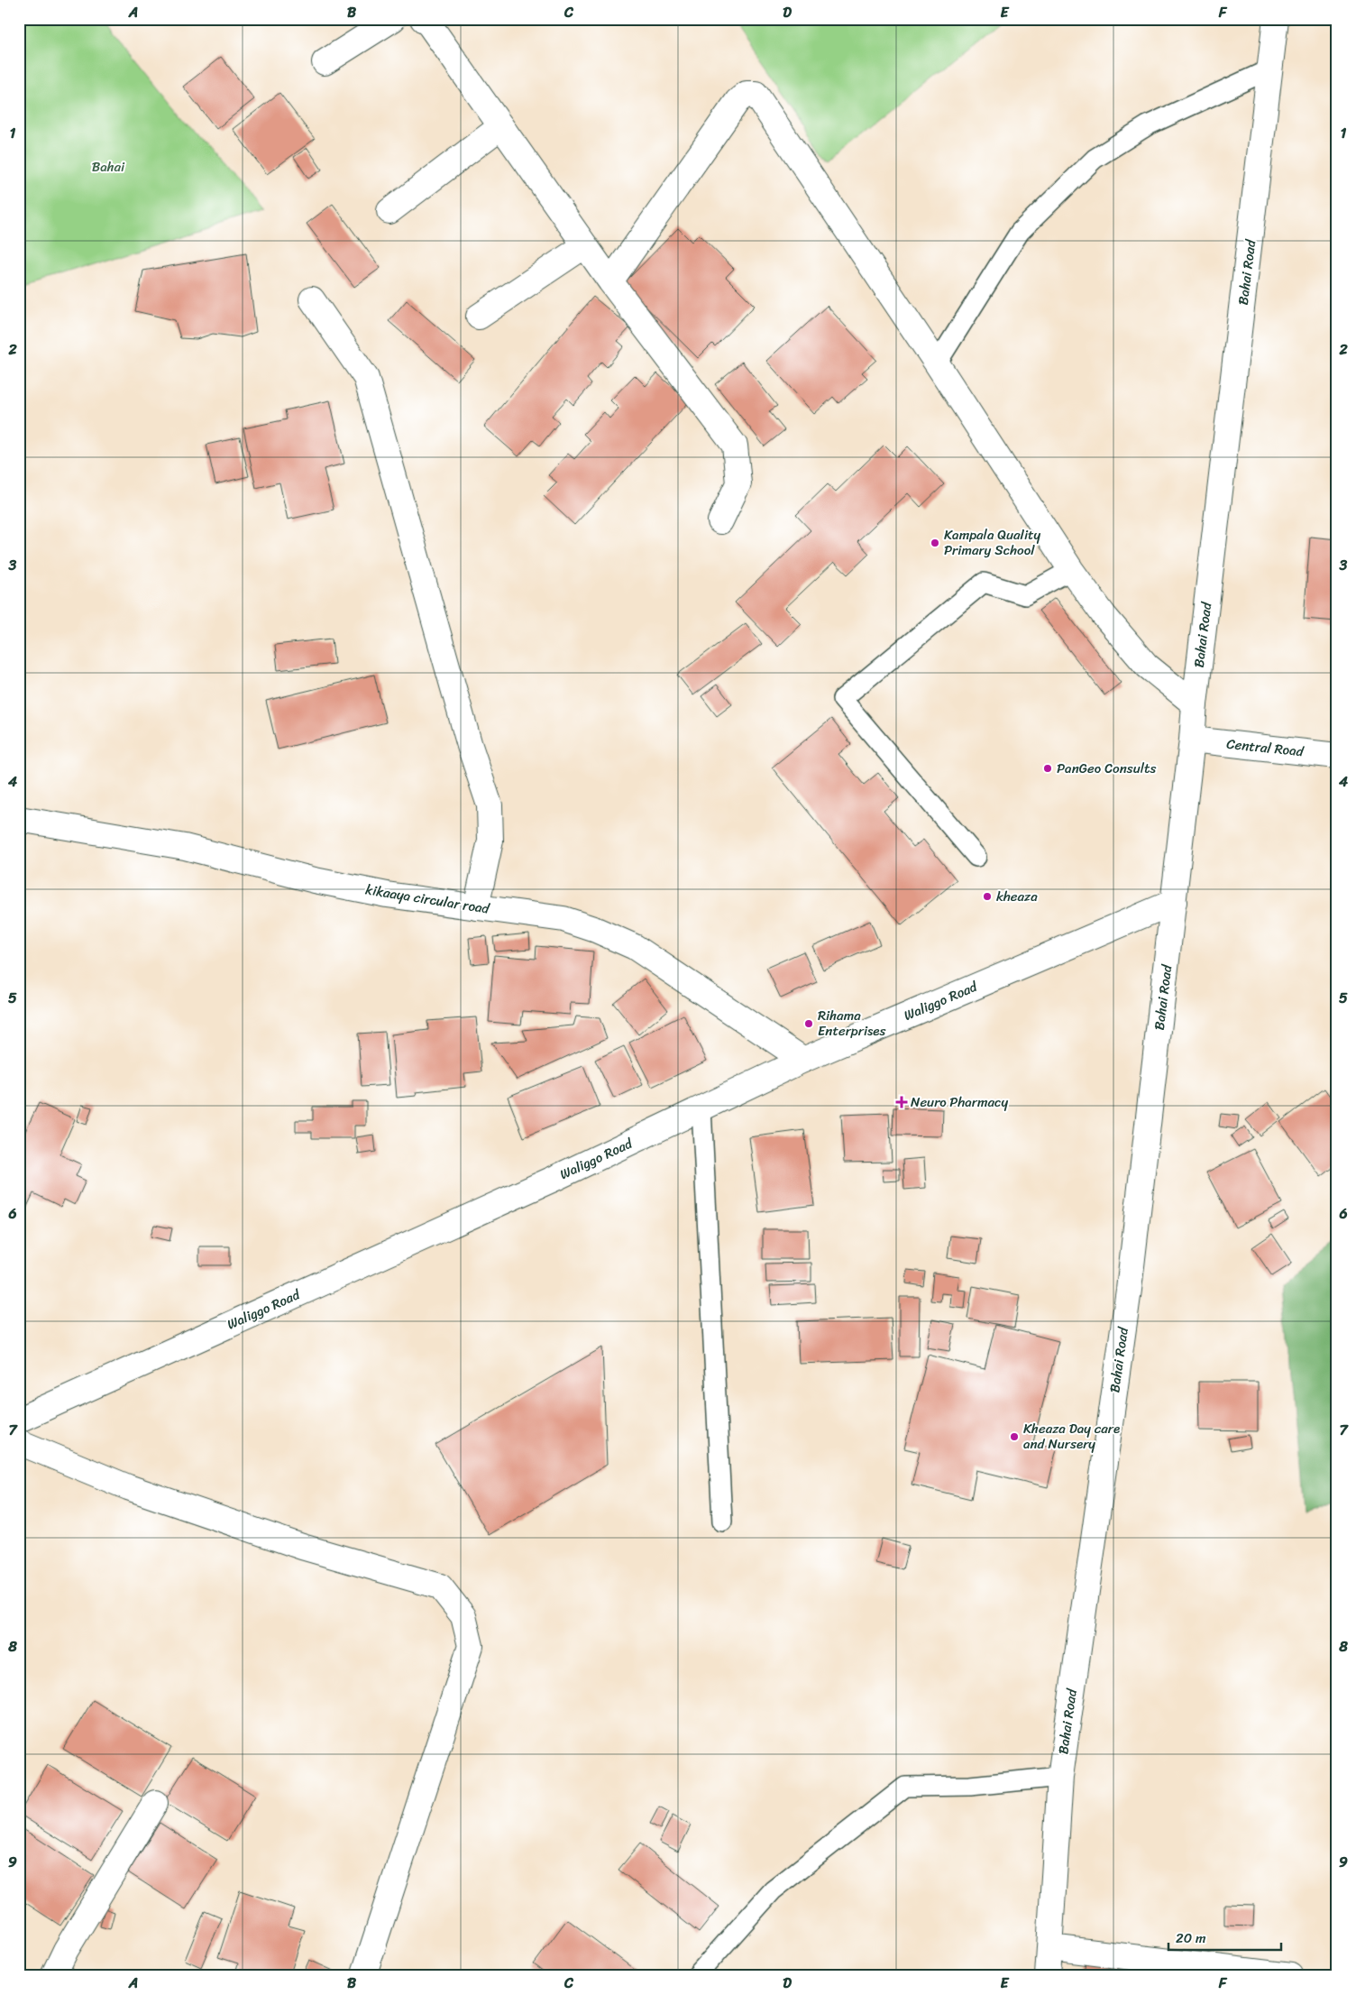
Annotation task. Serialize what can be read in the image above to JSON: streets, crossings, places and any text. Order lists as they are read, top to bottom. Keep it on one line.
{"streets":{"street":["Bahai Road","Central Road","kikaaya circular road","Waliggo Road"]},"crossings":[["Bahai Road","Central Road"],["Bahai Road","Waliggo Road"],["kikaaya circular road","Waliggo Road"]],"parks":["Bahai"],"places":{"other":["Kampala Quality Primary School","PanGeo Consults","kheaza","Rihama Enterprises","Kheaza Day care and Nursery"],"health":["Neuro Pharmacy"]},"scale_bar":"20 m","grid":{"columns":["A","B","C","D","E","F"],"rows":["1","2","3","4","5","6","7","8","9"]}}
